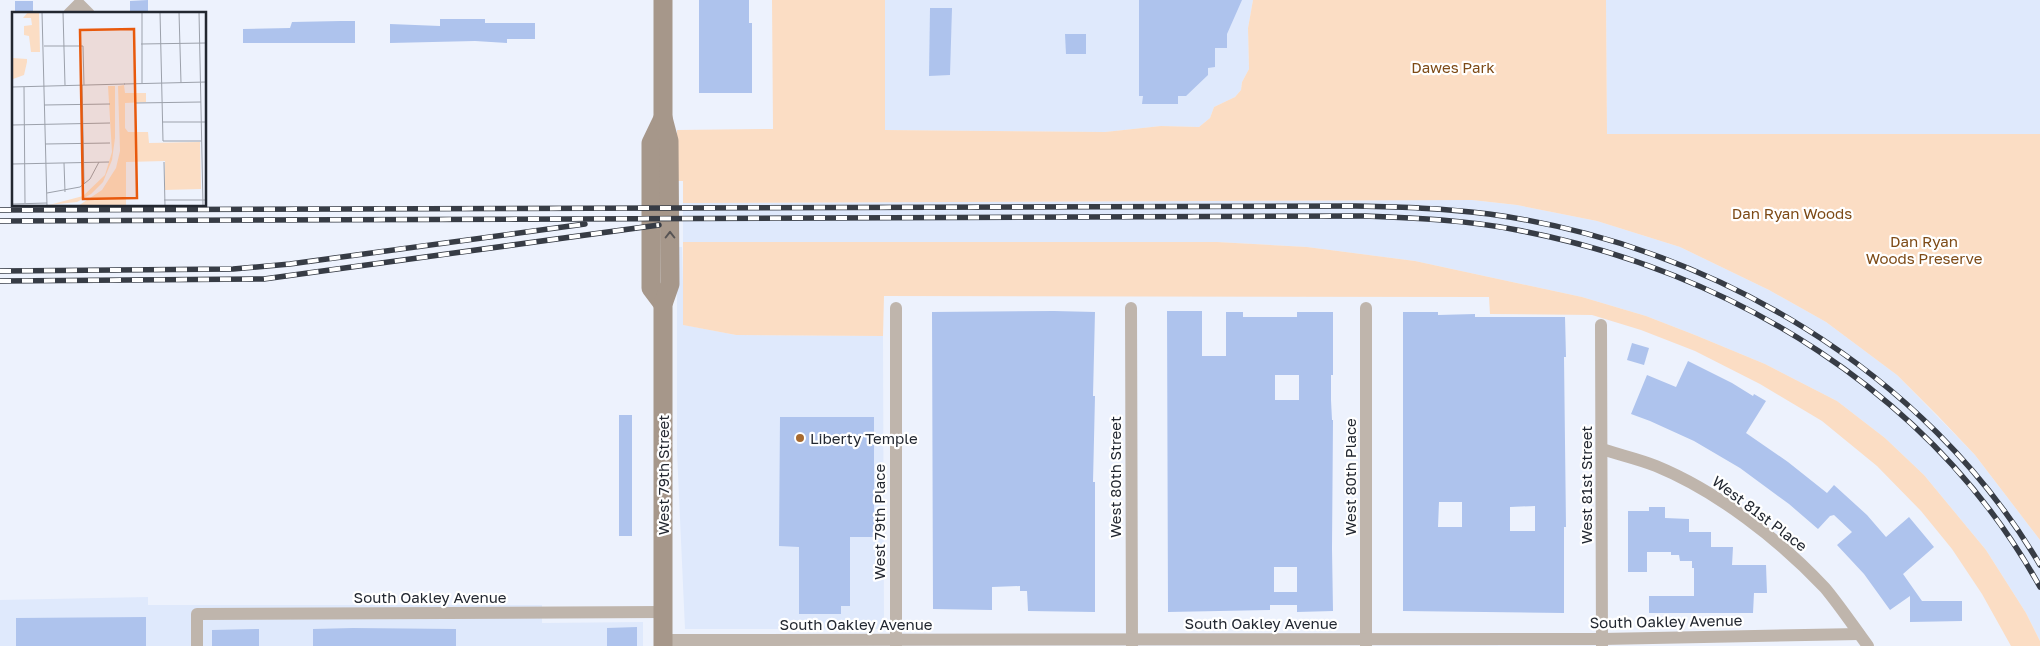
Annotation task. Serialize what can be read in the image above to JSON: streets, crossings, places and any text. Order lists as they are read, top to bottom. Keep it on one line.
{"streets":{"main road":["West 79th Street"],"street":["West 80th Street","West 80th Place","West 81st Street","West 81st Place","West 79th Place","South Oakley Avenue"]},"crossings":[["West 79th Street","South Oakley Avenue"],["West 80th Street","South Oakley Avenue"],["West 80th Place","South Oakley Avenue"],["West 81st Street","West 81st Place"],["West 81st Street","South Oakley Avenue"],["West 81st Place","South Oakley Avenue"],["West 79th Place","South Oakley Avenue"]],"parks":["Dawes Park","Dan Ryan Woods","Dan Ryan Woods Preserve"],"places":["Liberty Temple"]}
